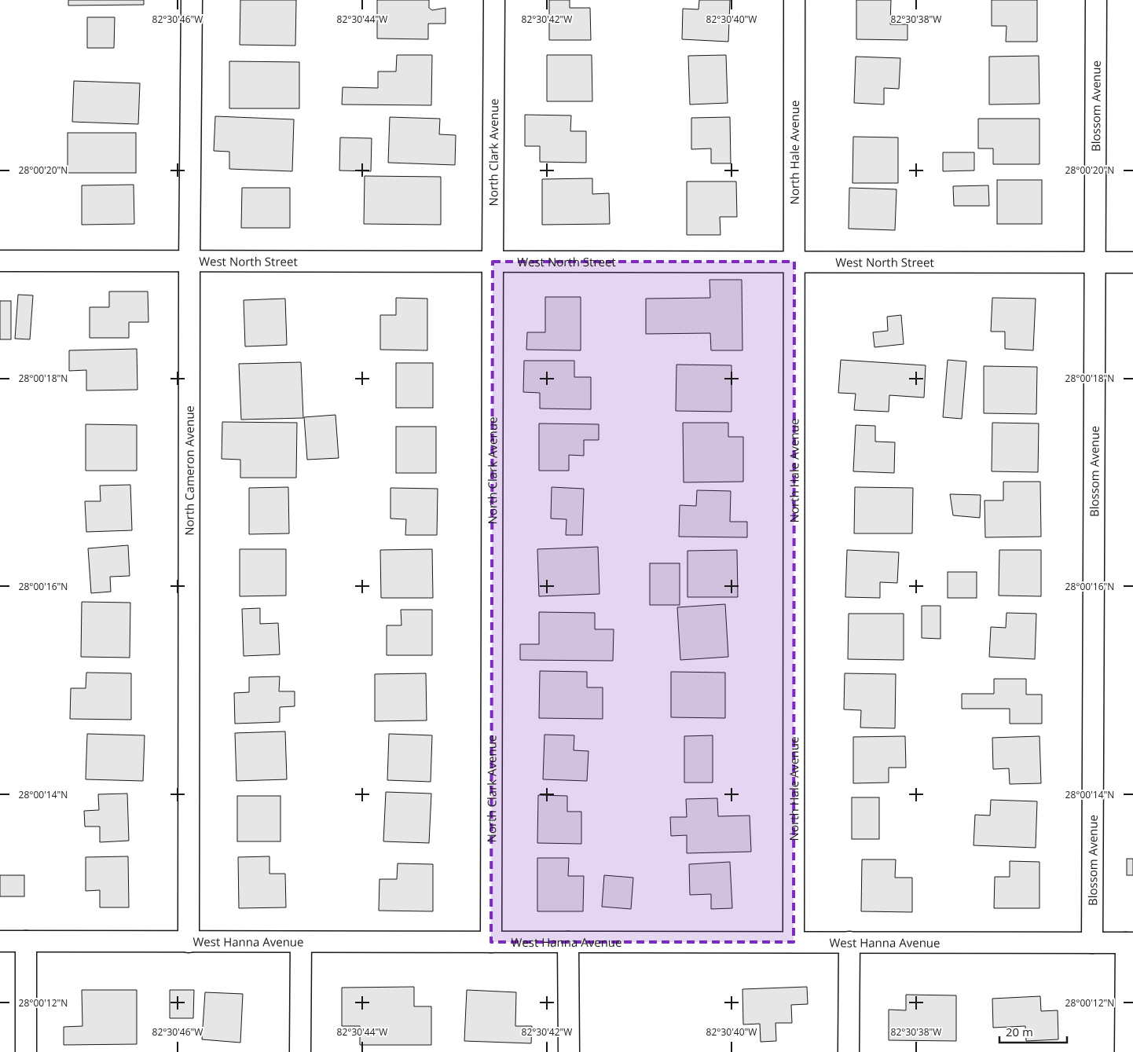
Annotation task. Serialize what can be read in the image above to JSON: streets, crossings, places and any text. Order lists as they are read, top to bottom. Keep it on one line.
{"streets":{"street":["Blossom Avenue","North Clark Avenue","North Hale Avenue","West North Street","North Cameron Avenue","West Hanna Avenue"]},"crossings":[["Blossom Avenue","West North Street"],["Blossom Avenue","West Hanna Avenue"],["North Clark Avenue","West North Street"],["North Clark Avenue","West Hanna Avenue"],["North Hale Avenue","West North Street"],["North Hale Avenue","West Hanna Avenue"],["West North Street","North Cameron Avenue"],["North Cameron Avenue","West Hanna Avenue"]],"scale_bar":"20 m","coordinates":["82°30'46\"W","82°30'44\"W","82°30'42\"W","82°30'40\"W","82°30'38\"W","28°00'20\"N","28°00'18\"N","28°00'16\"N","28°00'14\"N","28°00'12\"N"]}
